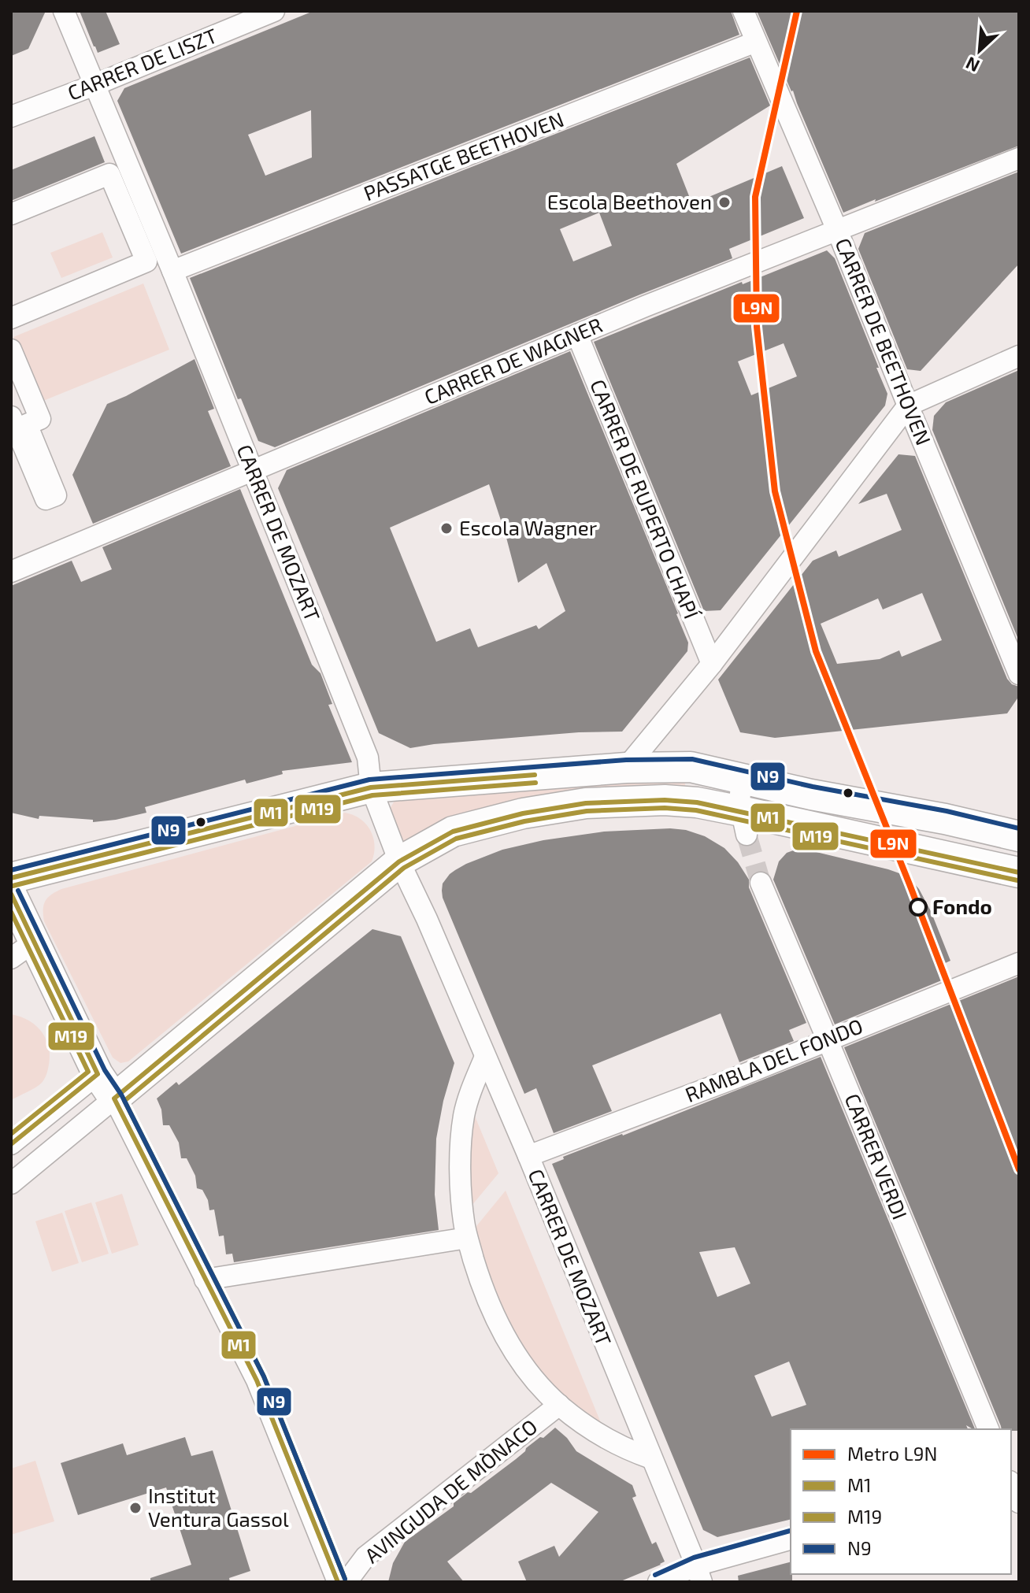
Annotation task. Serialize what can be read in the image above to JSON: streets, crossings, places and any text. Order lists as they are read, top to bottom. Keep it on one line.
{"streets":{"street":["CARRER DE LISZT","PASSATGE BEETHOVEN","CARRER DE BEETHOVEN","CARRER DE WAGNER","CARRER DE RUPERTO CHAPÍ","CARRER DE MOZART","RAMBLA DEL FONDO","CARRER VERDI","AVINGUDA DE MÒNACO"]},"crossings":[["CARRER DE LISZT","CARRER DE MOZART"],["PASSATGE BEETHOVEN","CARRER DE BEETHOVEN"],["PASSATGE BEETHOVEN","CARRER DE MOZART"],["CARRER DE BEETHOVEN","CARRER DE WAGNER"],["CARRER DE WAGNER","CARRER DE RUPERTO CHAPÍ"],["CARRER DE WAGNER","CARRER DE MOZART"],["CARRER DE MOZART","RAMBLA DEL FONDO"],["RAMBLA DEL FONDO","CARRER VERDI"]],"places":["Escola Beethoven","Escola Wagner","Fondo","Institut Ventura Gassol"],"lines":["metro line L9N","transit line N9","transit line M1","transit line M19"],"legend":["Metro L9N","M1","M19","N9"],"north":"bottom left"}
